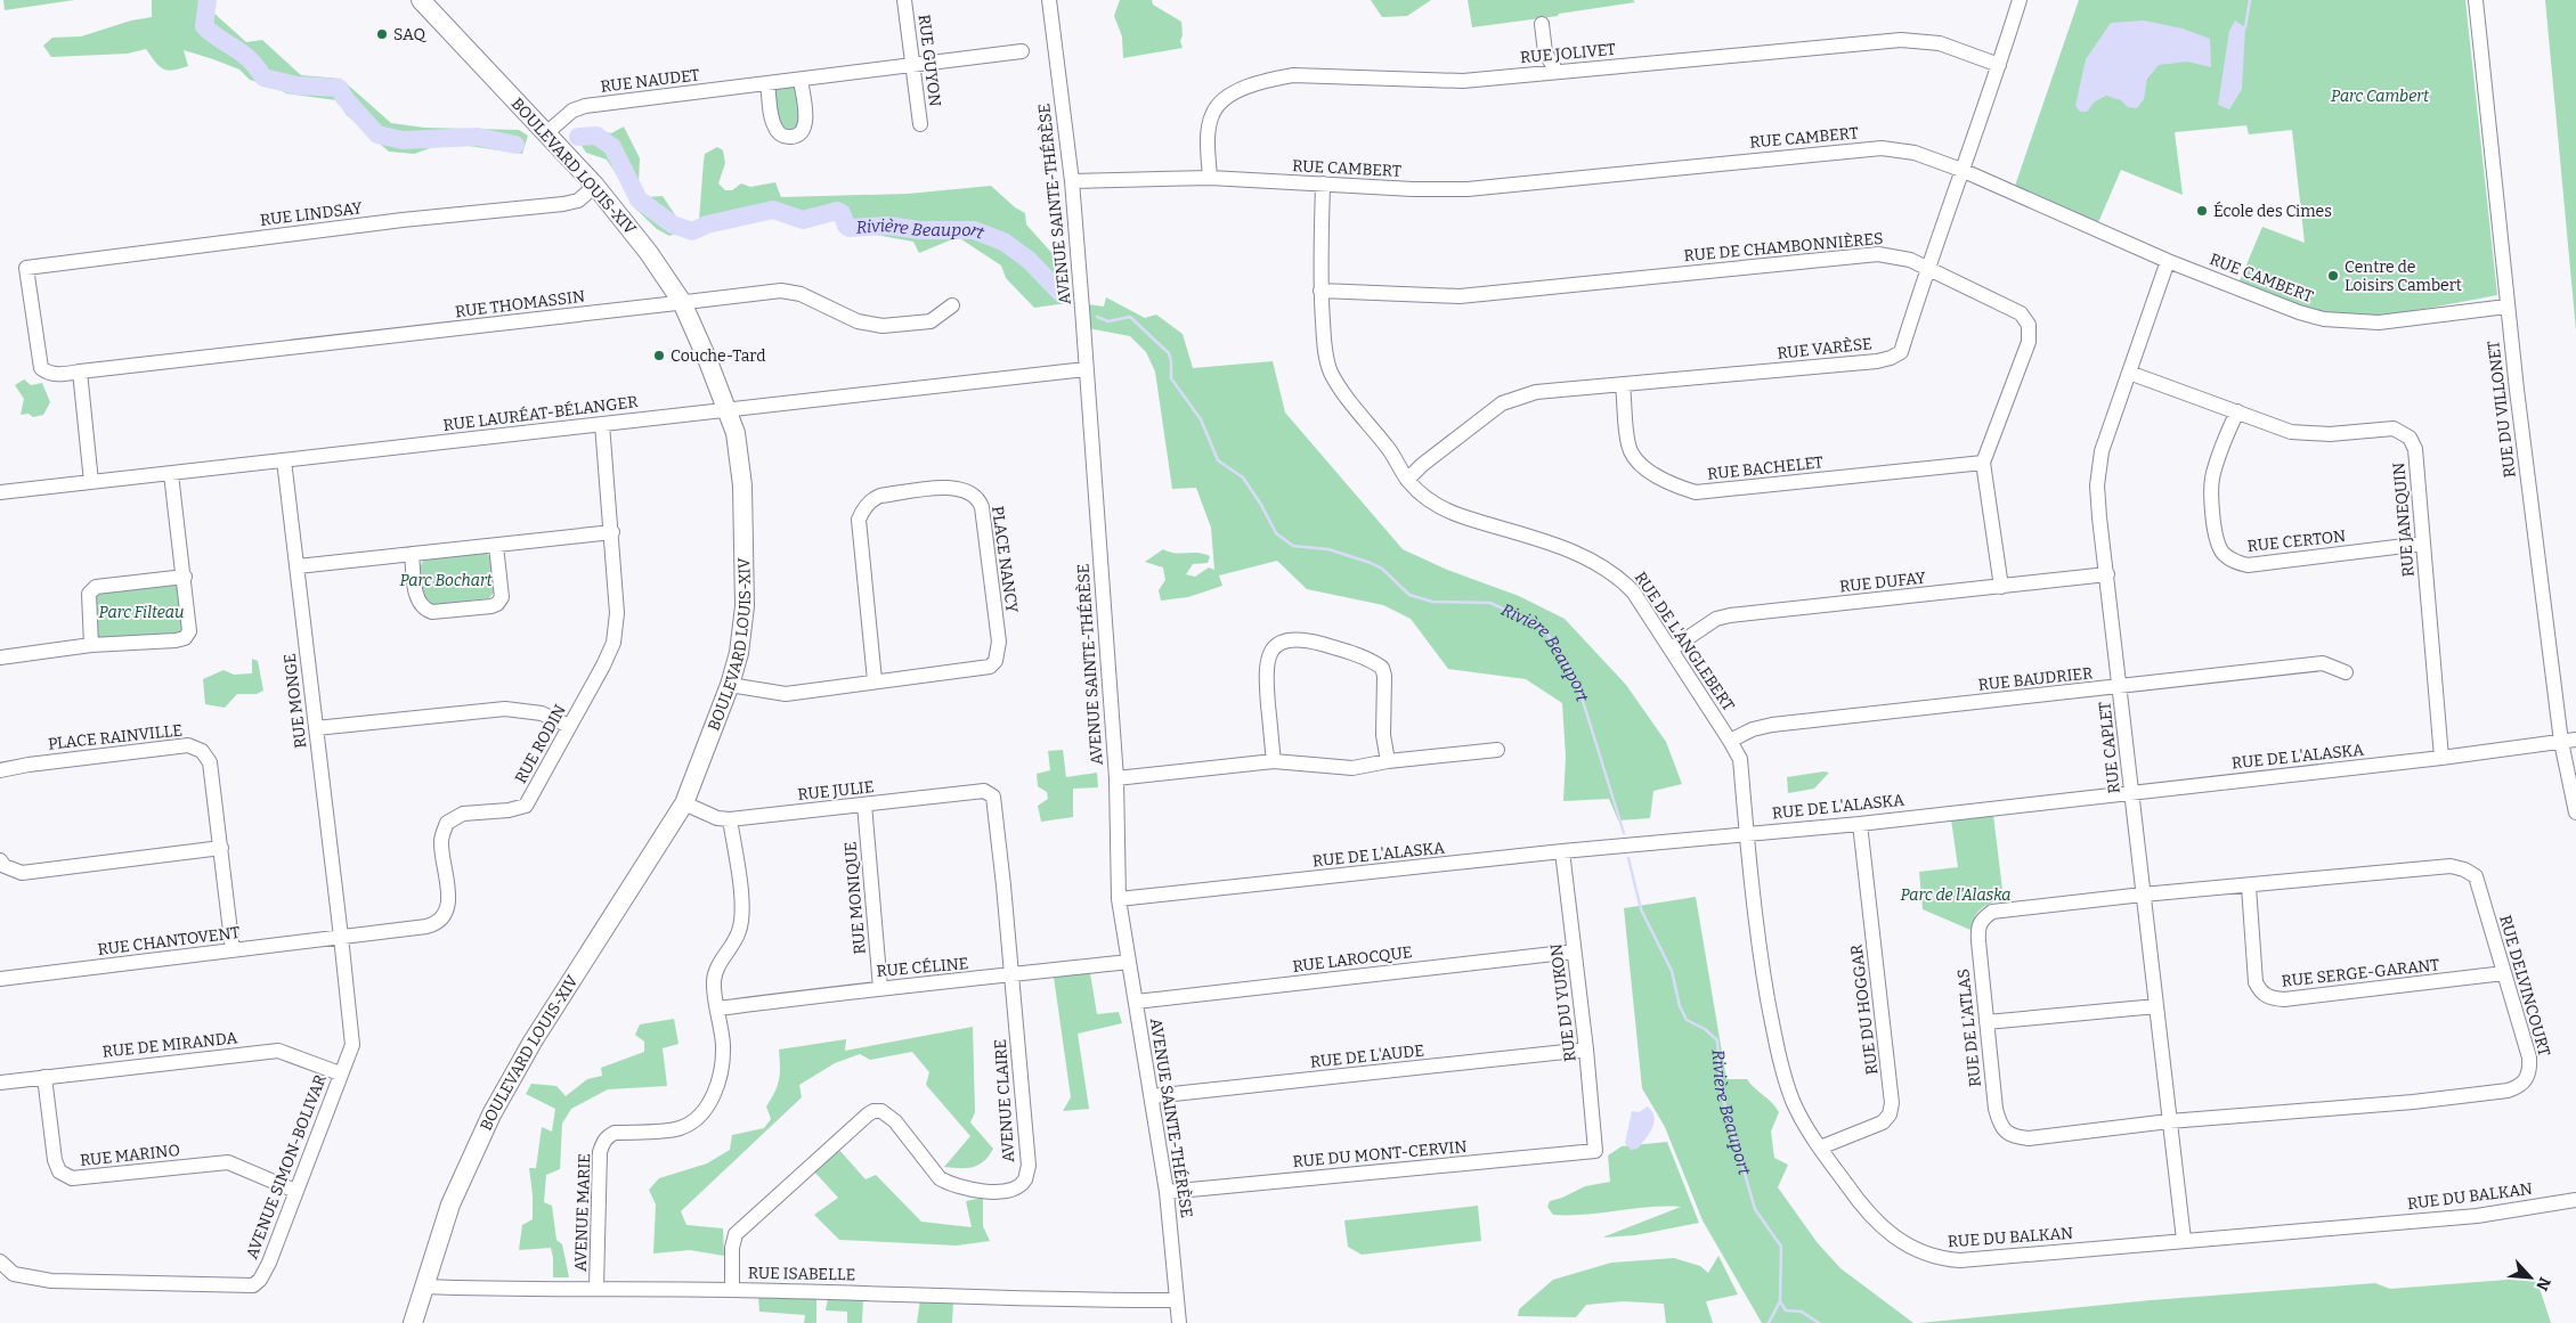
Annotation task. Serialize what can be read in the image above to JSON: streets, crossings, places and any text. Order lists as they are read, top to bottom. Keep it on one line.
{"streets":{"main road":["BOULEVARD LOUIS-XIV"],"street":["RUE JOLIVET","RUE GUYON","RUE NAUDET","RUE CAMBERT","AVENUE SAINTE-THÉRÈSE","RUE LINDSAY","RUE DE CHAMBONNIÈRES","RUE THOMASSIN","RUE VARÈSE","RUE DU VILLONET","RUE LAURÉAT-BÉLANGER","RUE BACHELET","RUE JANEQUIN","RUE CERTON","PLACE NANCY","RUE DUFAY","RUE DE L'ANGLEBERT","RUE BAUDRIER","RUE MONGE","PLACE RAINVILLE","RUE RODIN","RUE CAPLET","RUE DE L'ALASKA","RUE JULIE","RUE MONIQUE","RUE CHANTOVENT","RUE LAROCQUE","RUE CÉLINE","RUE SERGE-GARANT","RUE DELVINCOURT","RUE DU YUKON","RUE DU HOGGAR","RUE DE L'ATLAS","RUE DE MIRANDA","RUE DE L'AUDE","AVENUE CLAIRE","RUE DU MONT-CERVIN","RUE MARINO","AVENUE SIMON-BOLIVAR","RUE DU BALKAN","AVENUE MARIE","RUE ISABELLE"]},"crossings":[["RUE JOLIVET","RUE CAMBERT"],["RUE JOLIVET","RUE VARÈSE"],["RUE GUYON","RUE NAUDET"],["RUE NAUDET","BOULEVARD LOUIS-XIV"],["RUE CAMBERT","AVENUE SAINTE-THÉRÈSE"],["RUE CAMBERT","RUE VARÈSE"],["RUE CAMBERT","RUE DU VILLONET"],["RUE CAMBERT","RUE DE L'ANGLEBERT"],["RUE CAMBERT","RUE CAPLET"],["BOULEVARD LOUIS-XIV","RUE LINDSAY"],["BOULEVARD LOUIS-XIV","RUE THOMASSIN"],["BOULEVARD LOUIS-XIV","RUE LAURÉAT-BÉLANGER"],["BOULEVARD LOUIS-XIV","PLACE NANCY"],["BOULEVARD LOUIS-XIV","RUE JULIE"],["BOULEVARD LOUIS-XIV","RUE ISABELLE"],["AVENUE SAINTE-THÉRÈSE","RUE LAURÉAT-BÉLANGER"],["AVENUE SAINTE-THÉRÈSE","RUE DE L'ALASKA"],["AVENUE SAINTE-THÉRÈSE","RUE LAROCQUE"],["AVENUE SAINTE-THÉRÈSE","RUE CÉLINE"],["AVENUE SAINTE-THÉRÈSE","RUE DE L'AUDE"],["AVENUE SAINTE-THÉRÈSE","RUE DU MONT-CERVIN"],["AVENUE SAINTE-THÉRÈSE","RUE ISABELLE"],["RUE LINDSAY","RUE THOMASSIN"],["RUE DE CHAMBONNIÈRES","RUE VARÈSE"],["RUE DE CHAMBONNIÈRES","RUE BACHELET"],["RUE DE CHAMBONNIÈRES","RUE DUFAY"],["RUE DE CHAMBONNIÈRES","RUE DE L'ANGLEBERT"],["RUE VARÈSE","RUE BACHELET"],["RUE VARÈSE","RUE DE L'ANGLEBERT"],["RUE DU VILLONET","RUE DE L'ALASKA"],["RUE LAURÉAT-BÉLANGER","RUE MONGE"],["RUE LAURÉAT-BÉLANGER","RUE RODIN"],["RUE JANEQUIN","RUE CERTON"],["RUE JANEQUIN","RUE CAPLET"],["RUE JANEQUIN","RUE DE L'ALASKA"],["RUE DUFAY","RUE DE L'ANGLEBERT"],["RUE DUFAY","RUE CAPLET"],["RUE DE L'ANGLEBERT","RUE BAUDRIER"],["RUE DE L'ANGLEBERT","RUE DE L'ALASKA"],["RUE DE L'ANGLEBERT","RUE DU BALKAN"],["RUE BAUDRIER","RUE CAPLET"],["RUE MONGE","RUE RODIN"],["RUE MONGE","RUE CHANTOVENT"],["RUE MONGE","AVENUE SIMON-BOLIVAR"],["PLACE RAINVILLE","RUE CHANTOVENT"],["RUE RODIN","RUE CHANTOVENT"],["RUE RODIN","AVENUE SIMON-BOLIVAR"],["RUE CAPLET","RUE DE L'ALASKA"],["RUE CAPLET","RUE DELVINCOURT"],["RUE CAPLET","RUE DE L'ATLAS"],["RUE CAPLET","RUE DU BALKAN"],["RUE DE L'ALASKA","RUE DU YUKON"],["RUE DE L'ALASKA","RUE DU HOGGAR"],["RUE DE L'ALASKA","RUE DU BALKAN"],["RUE JULIE","RUE MONIQUE"],["RUE JULIE","AVENUE CLAIRE"],["RUE JULIE","AVENUE MARIE"],["RUE MONIQUE","RUE CÉLINE"],["RUE CHANTOVENT","AVENUE SIMON-BOLIVAR"],["RUE LAROCQUE","RUE DU YUKON"],["RUE CÉLINE","AVENUE CLAIRE"],["RUE CÉLINE","AVENUE MARIE"],["RUE SERGE-GARANT","RUE DELVINCOURT"],["RUE DELVINCOURT","RUE DE L'ATLAS"],["RUE DU YUKON","RUE DE L'AUDE"],["RUE DU YUKON","RUE DU MONT-CERVIN"],["RUE DU HOGGAR","RUE DU BALKAN"],["RUE DE MIRANDA","RUE MARINO"],["RUE DE MIRANDA","AVENUE SIMON-BOLIVAR"],["AVENUE CLAIRE","RUE ISABELLE"],["RUE MARINO","AVENUE SIMON-BOLIVAR"],["AVENUE MARIE","RUE ISABELLE"]],"water":["Rivière Beauport"],"parks":["Parc Cambert","Parc Bochart","Parc Filteau","Parc de l'Alaska"],"places":["SAQ","École des Cimes","Centre de Loisirs Cambert","Couche-Tard"],"north":"bottom right"}
